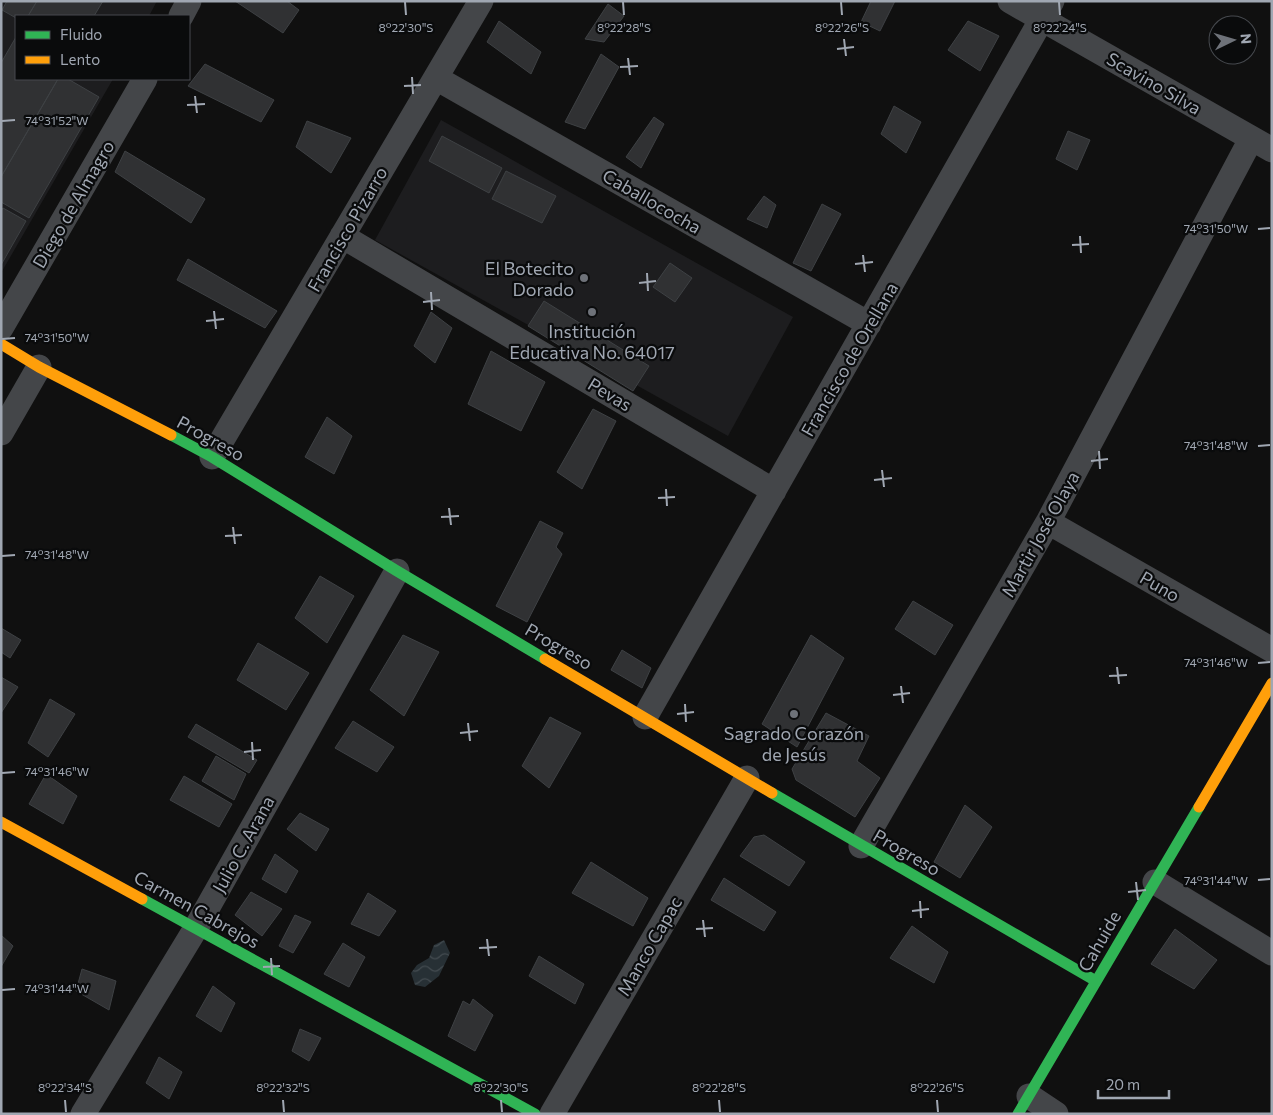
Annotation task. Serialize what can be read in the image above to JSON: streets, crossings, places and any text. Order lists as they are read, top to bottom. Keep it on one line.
{"streets":{"street":["Scavino Silva","Caballococha","Diego de Almagro","Francisco Pizarro","Francisco de Orellana","Pevas","Progreso","Martir José Olaya","Puno","Julio C. Arana","Carmen Cabrejos","Cahuide","Manco Capac"]},"crossings":[["Scavino Silva","Francisco de Orellana"],["Scavino Silva","Martir José Olaya"],["Caballococha","Francisco Pizarro"],["Caballococha","Francisco de Orellana"],["Francisco Pizarro","Pevas"],["Francisco Pizarro","Progreso"],["Francisco de Orellana","Pevas"],["Francisco de Orellana","Progreso"],["Progreso","Martir José Olaya"],["Progreso","Julio C. Arana"],["Progreso","Cahuide"],["Progreso","Manco Capac"],["Martir José Olaya","Puno"],["Julio C. Arana","Carmen Cabrejos"]],"places":["El Botecito Dorado","Institución Educativa No. 64017","Sagrado Corazón de Jesús"],"legend":["Fluido","Lento"],"scale_bar":"20 m","north":"right","coordinates":["8°22'30\"S","8°22'28\"S","8°22'26\"S","8°22'24\"S","74°31'52\"W","74°31'50\"W","74°31'48\"W","74°31'46\"W","74°31'44\"W","8°22'34\"S","8°22'32\"S"]}
